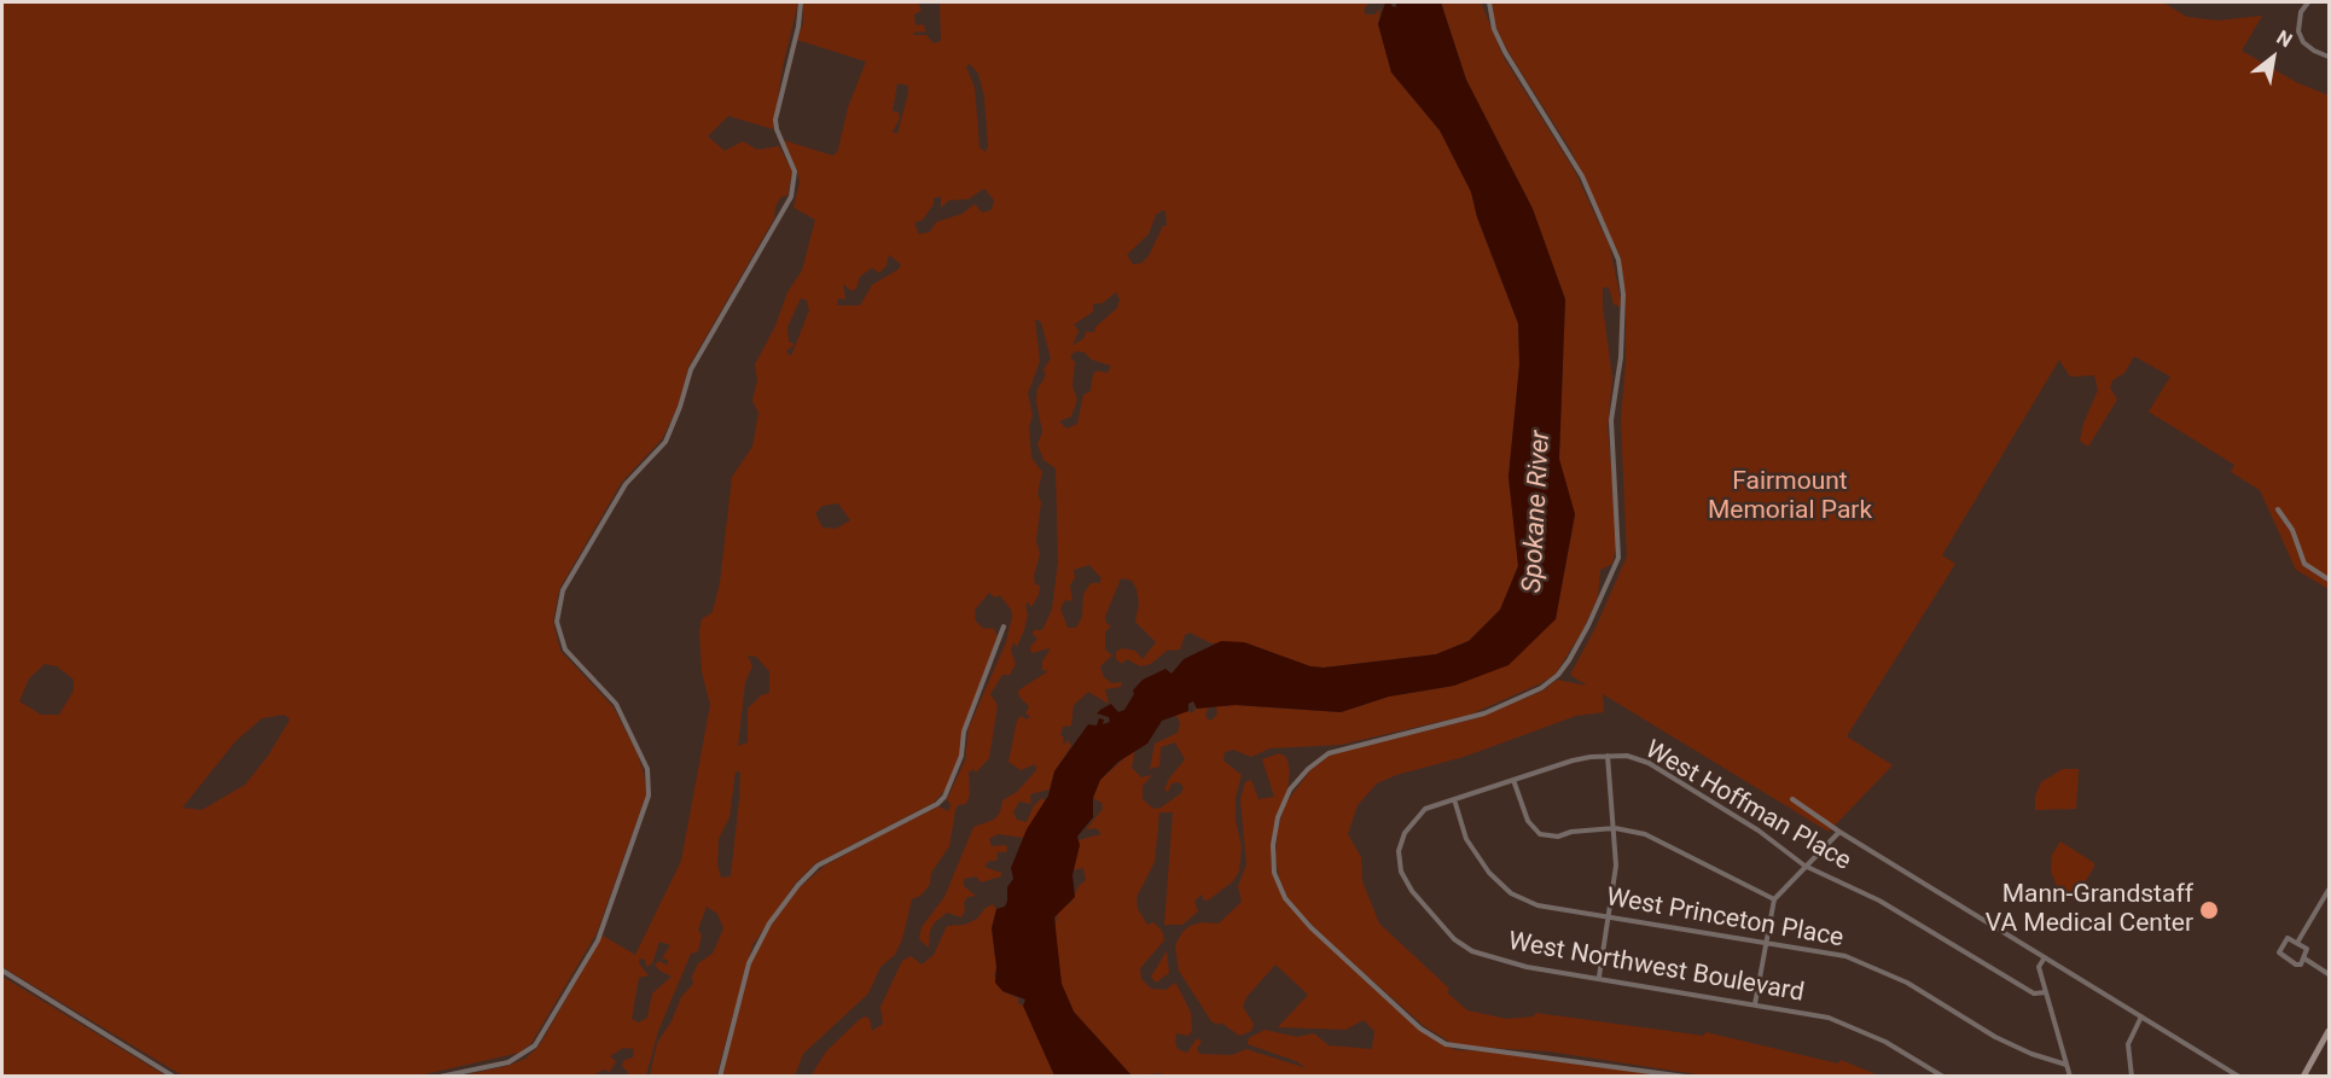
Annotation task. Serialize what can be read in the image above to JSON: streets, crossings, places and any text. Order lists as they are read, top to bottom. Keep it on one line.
{"streets":{"street":["West Hoffman Place","West Princeton Place","West Northwest Boulevard"]},"crossings":[["West Hoffman Place","West Princeton Place"],["West Hoffman Place","West Northwest Boulevard"],["West Princeton Place","West Northwest Boulevard"]],"water":["Spokane River"],"parks":["Fairmount Memorial Park"],"places":["Mann-Grandstaff VA Medical Center"],"north":"top right"}
